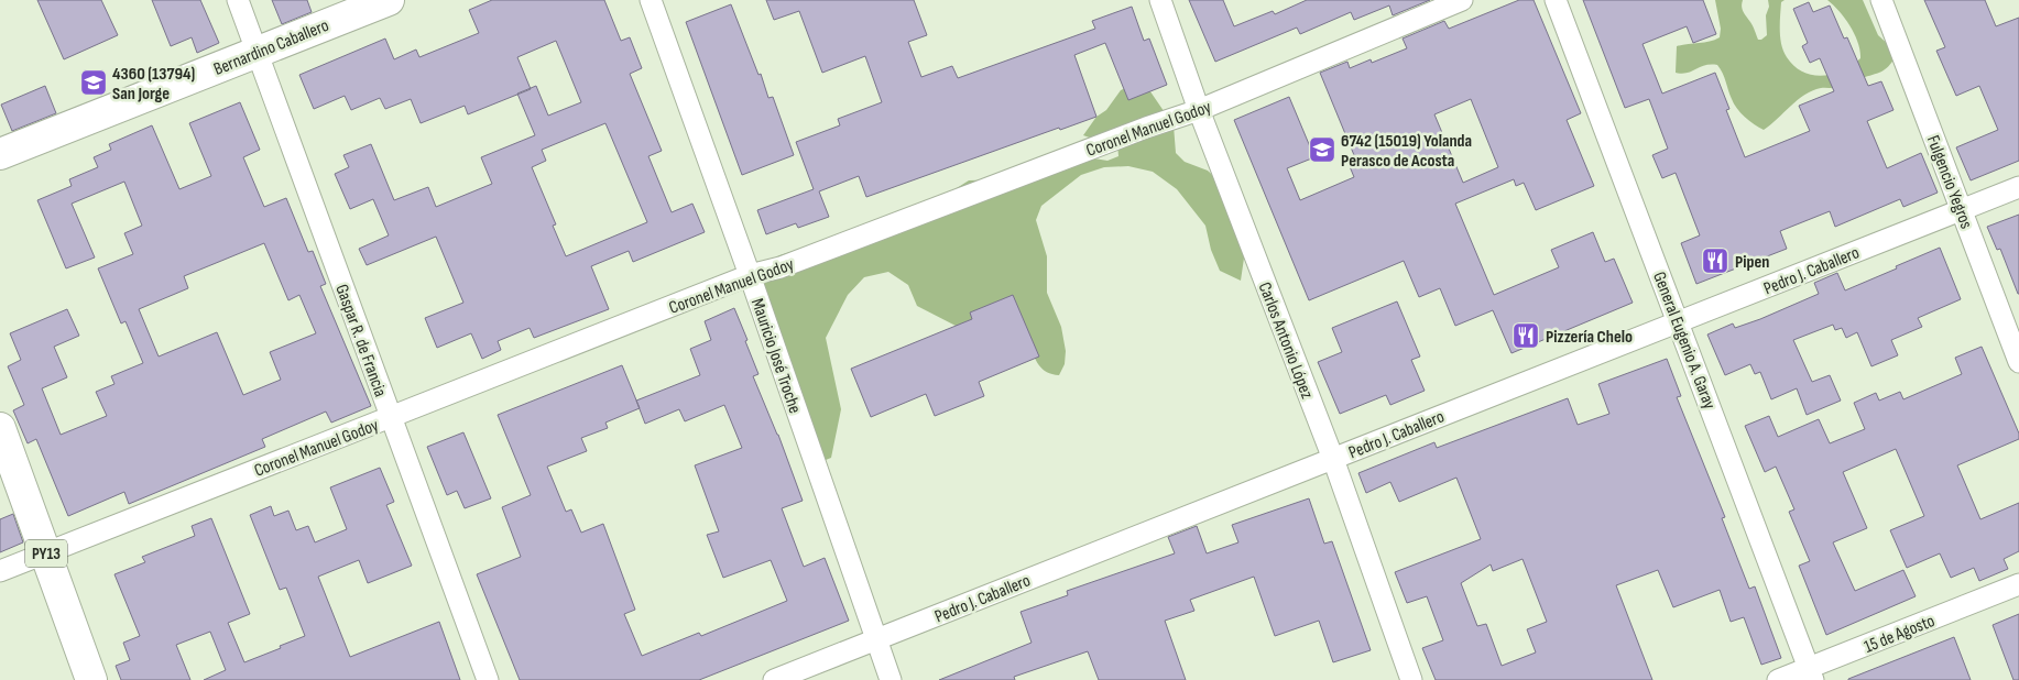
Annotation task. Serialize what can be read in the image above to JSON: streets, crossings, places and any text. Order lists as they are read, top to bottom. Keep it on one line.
{"streets":{"highway":["Bernardino Caballero","PY13"],"street":["Coronel Manuel Godoy","Fulgencio Yegros","Pedro J. Caballero","Gaspar R. de Francia","Carlos Antonio López","General Eugenio A. Garay","Mauricio José Troche","15 de Agosto"]},"crossings":[["Bernardino Caballero","Gaspar R. de Francia"],["Coronel Manuel Godoy","Gaspar R. de Francia"],["Coronel Manuel Godoy","Carlos Antonio López"],["Coronel Manuel Godoy","Mauricio José Troche"],["Coronel Manuel Godoy","PY13"],["Fulgencio Yegros","Pedro J. Caballero"],["Pedro J. Caballero","Carlos Antonio López"],["Pedro J. Caballero","General Eugenio A. Garay"],["Pedro J. Caballero","Mauricio José Troche"],["General Eugenio A. Garay","15 de Agosto"]],"places":{"school or university":["4360 (13794) San Jorge","6742 (15019) Yolanda Perasco de Acosta"],"restaurant":["Pipen","Pizzería Chelo"]}}
